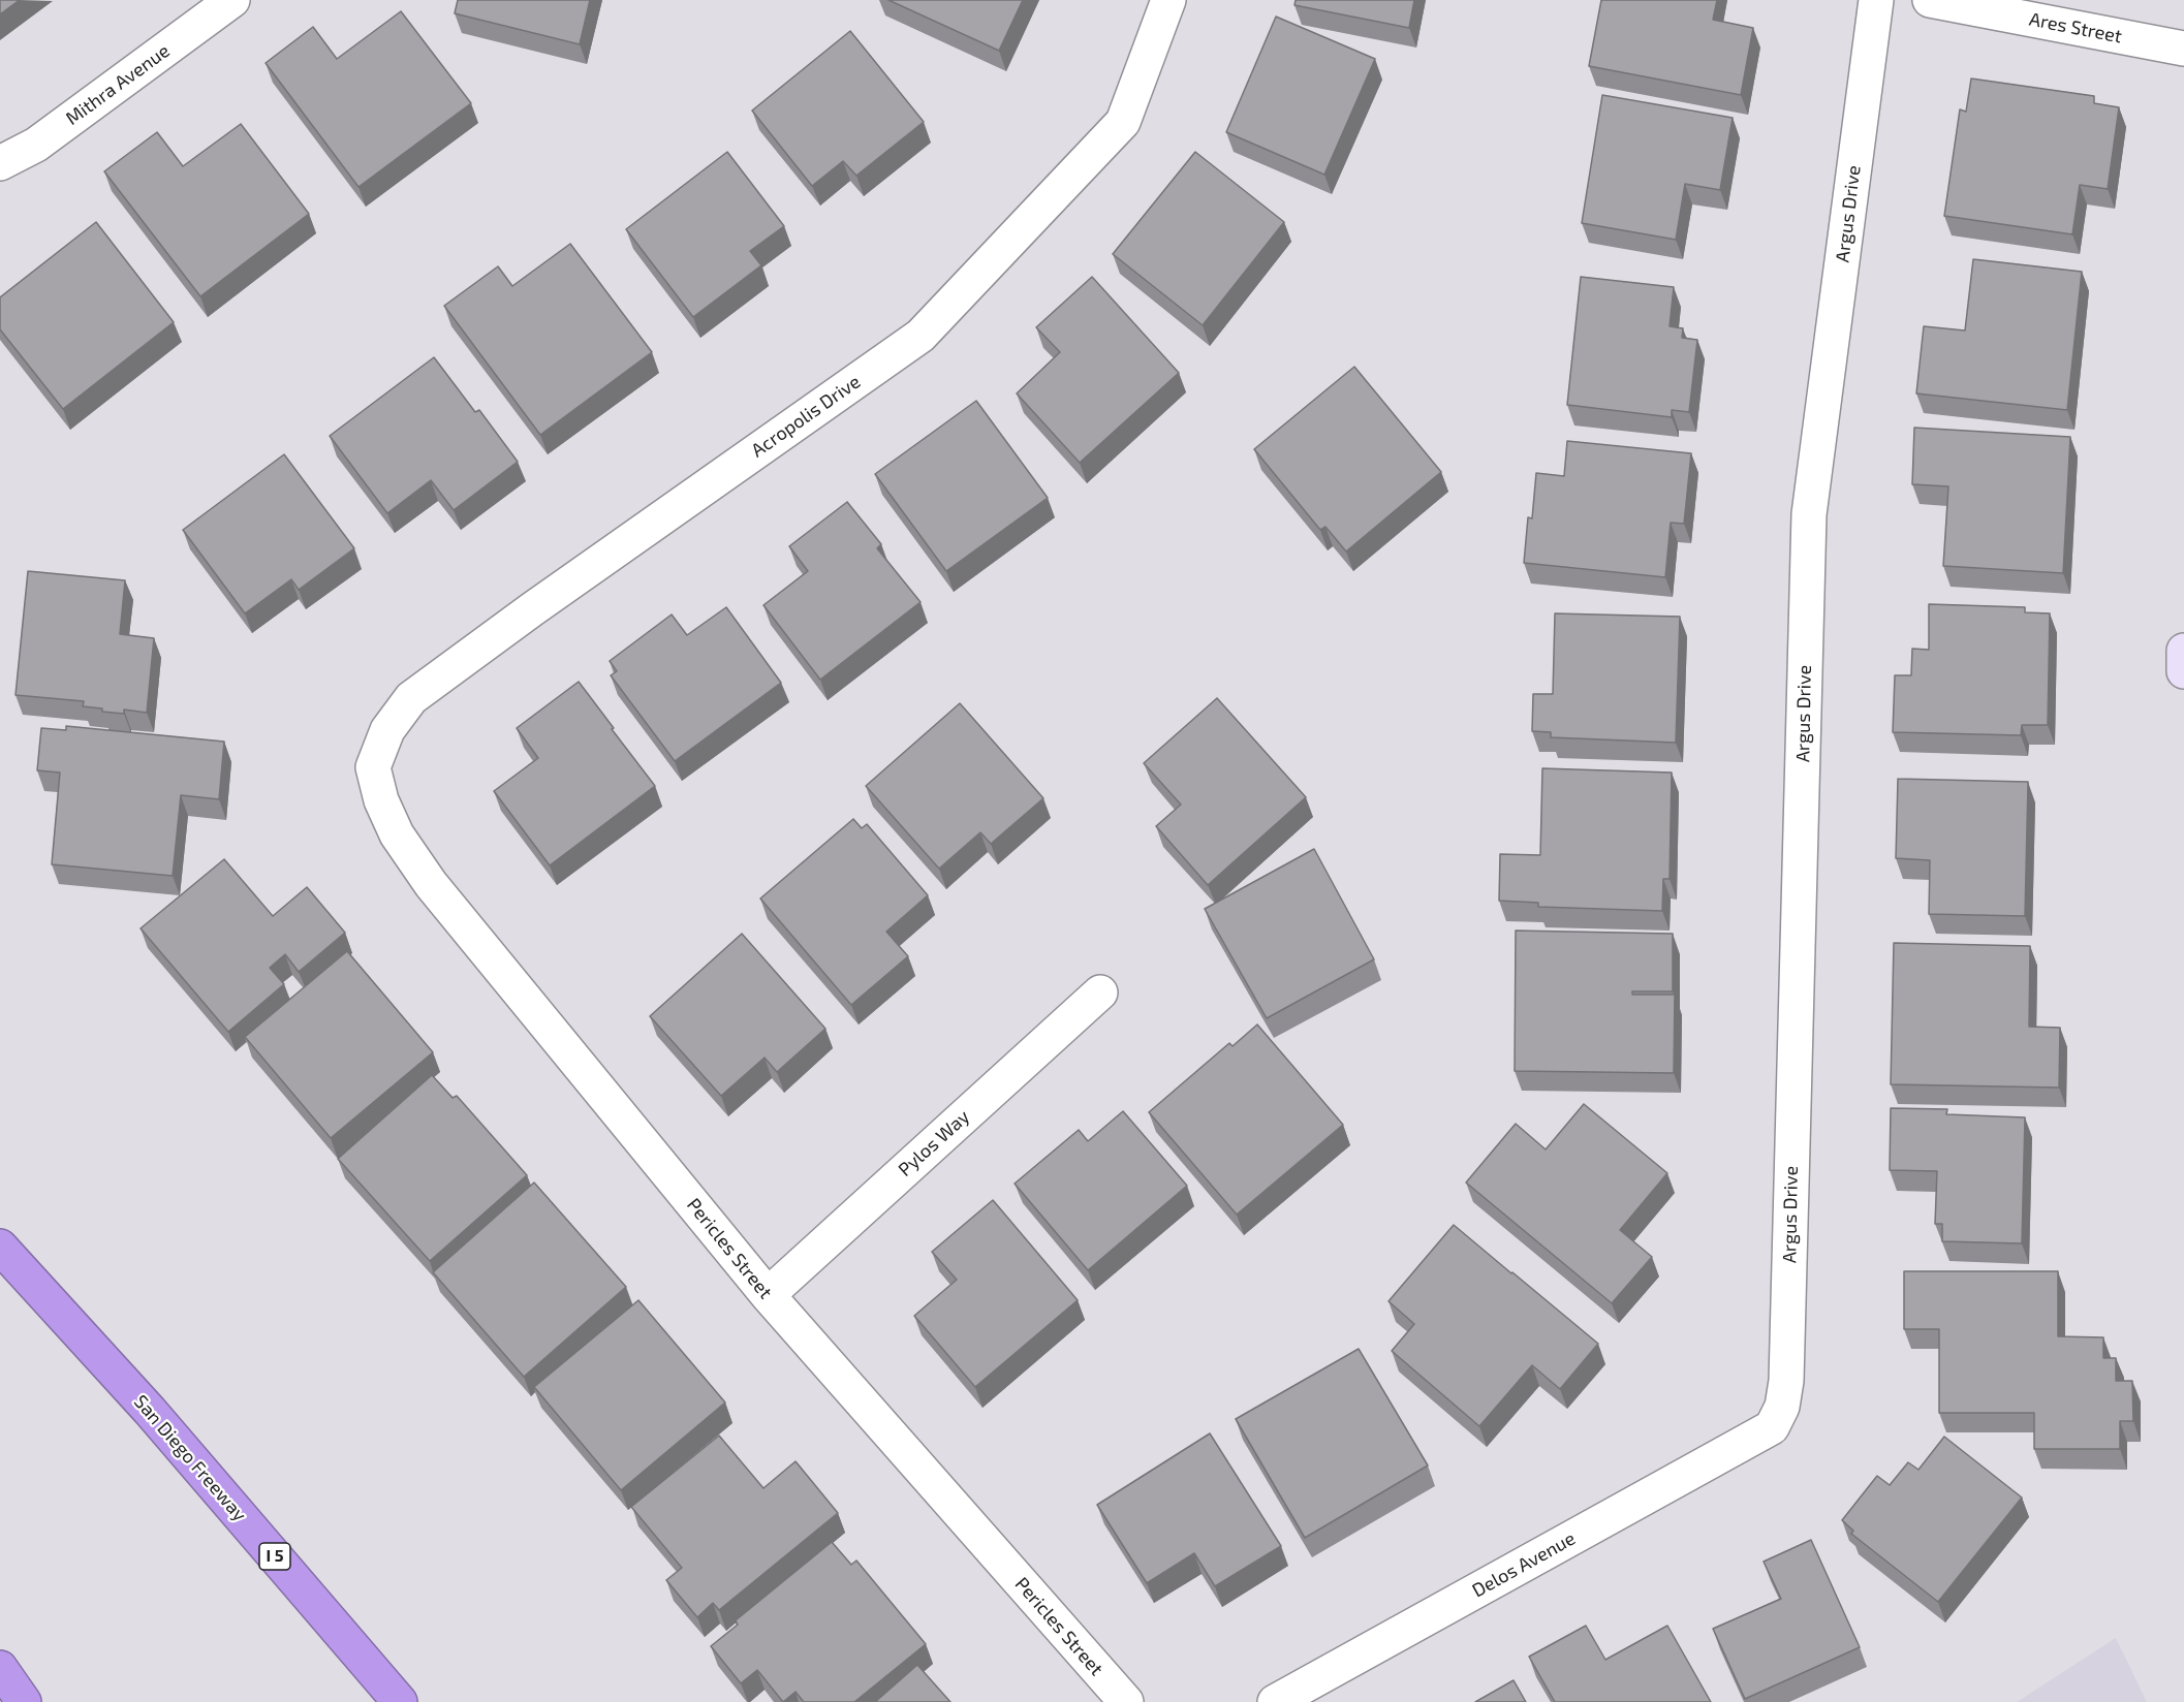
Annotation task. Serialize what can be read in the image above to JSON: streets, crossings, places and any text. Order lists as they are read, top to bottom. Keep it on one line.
{"streets":{"highway":["San Diego Freeway","I 5"],"street":["Ares Street","Mithra Avenue","Argus Drive","Acropolis Drive","Pylos Way","Pericles Street","Delos Avenue"]},"crossings":[["Argus Drive","Delos Avenue"],["Acropolis Drive","Pericles Street"],["Pylos Way","Pericles Street"]]}
